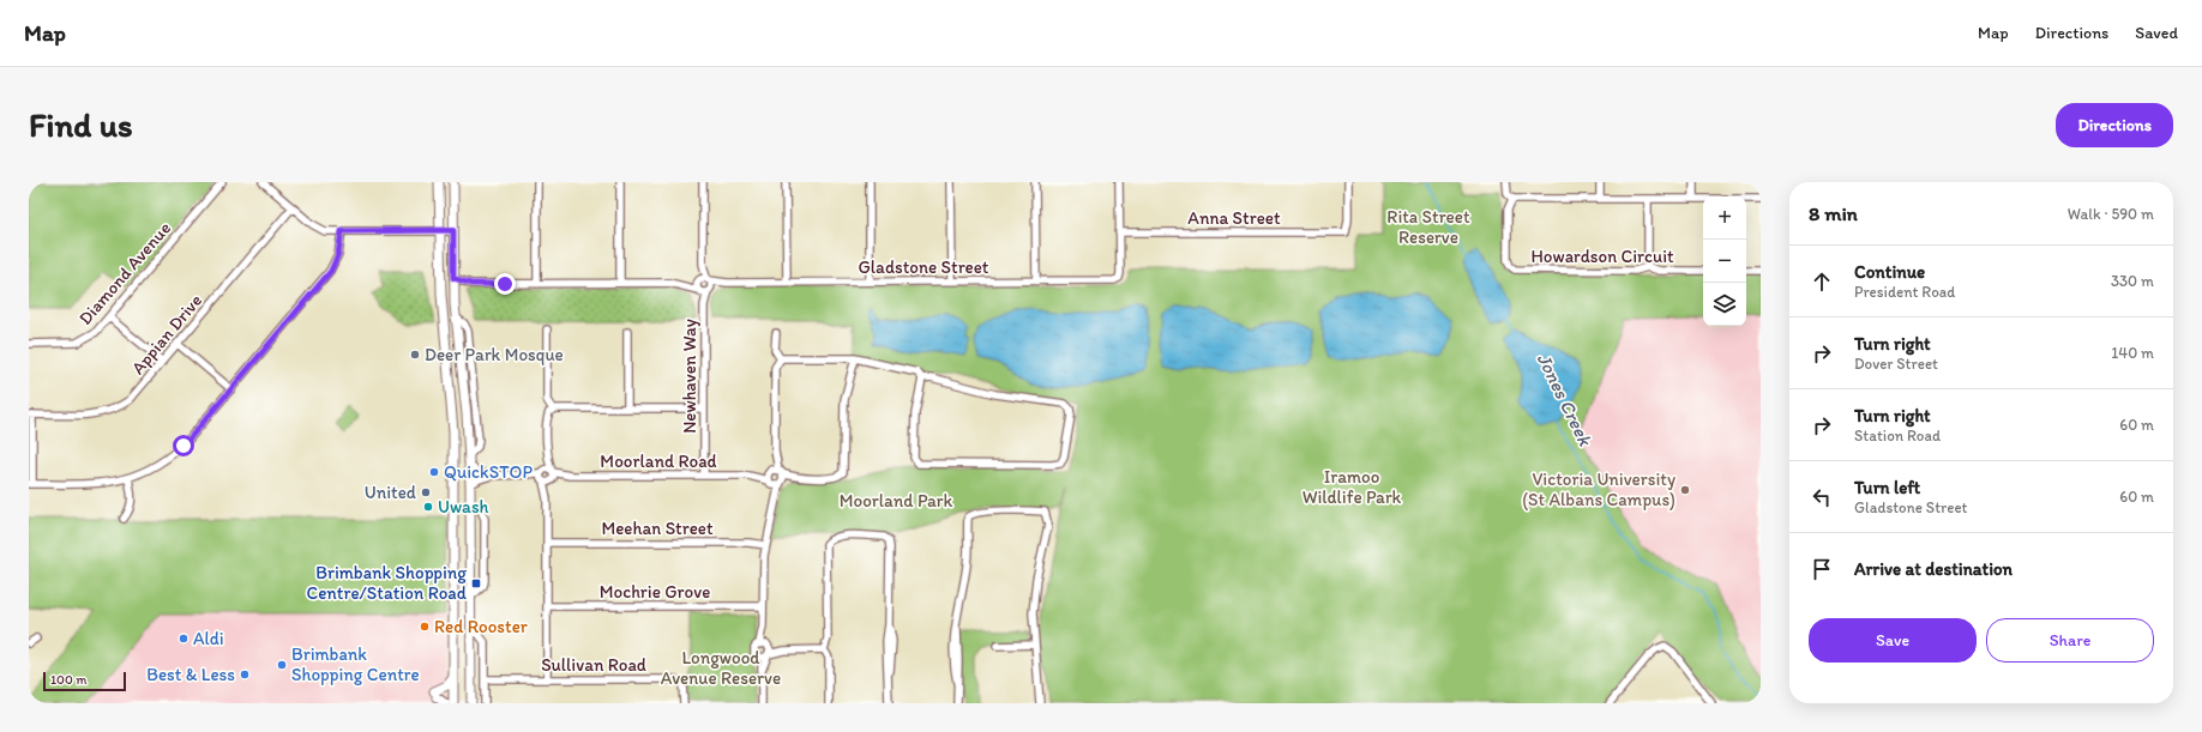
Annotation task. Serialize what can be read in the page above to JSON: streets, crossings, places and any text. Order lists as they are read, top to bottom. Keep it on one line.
{"streets":{"street":["Anna Street","Howardson Circuit","Gladstone Street","Diamond Avenue","Appian Drive","Newhaven Way","Moorland Road","Meehan Street","Mochrie Grove","Sullivan Road"]},"crossings":[["Anna Street","Gladstone Street"],["Gladstone Street","Newhaven Way"],["Newhaven Way","Moorland Road"]],"water":["Jones Creek"],"parks":["Rita Street Reserve","Iramoo Wildlife Park","Moorland Park","Longwood Avenue Reserve"],"places":{"other":["Deer Park Mosque","QuickSTOP","Victoria University (St Albans Campus)","United","Uwash","Red Rooster","Aldi","Brimbank Shopping Centre","Best & Less"],"transit":["Brimbank Shopping Centre/Station Road"]},"scale_bar":"100 m","page":{"header":"Map","nav":["Map","Directions","Saved"],"buttons":["Directions",["Save","Share"]],"title":"Find us","heading":["8 min","Walk · 590 m"],"map_buttons":["+","−"],"list":[["Continue","President Road","330 m"],["Turn right","Dover Street","140 m"],["Turn right","Station Road","60 m"],["Turn left","Gladstone Street","60 m"],"Arrive at destination"],"scale":"100 m"}}
